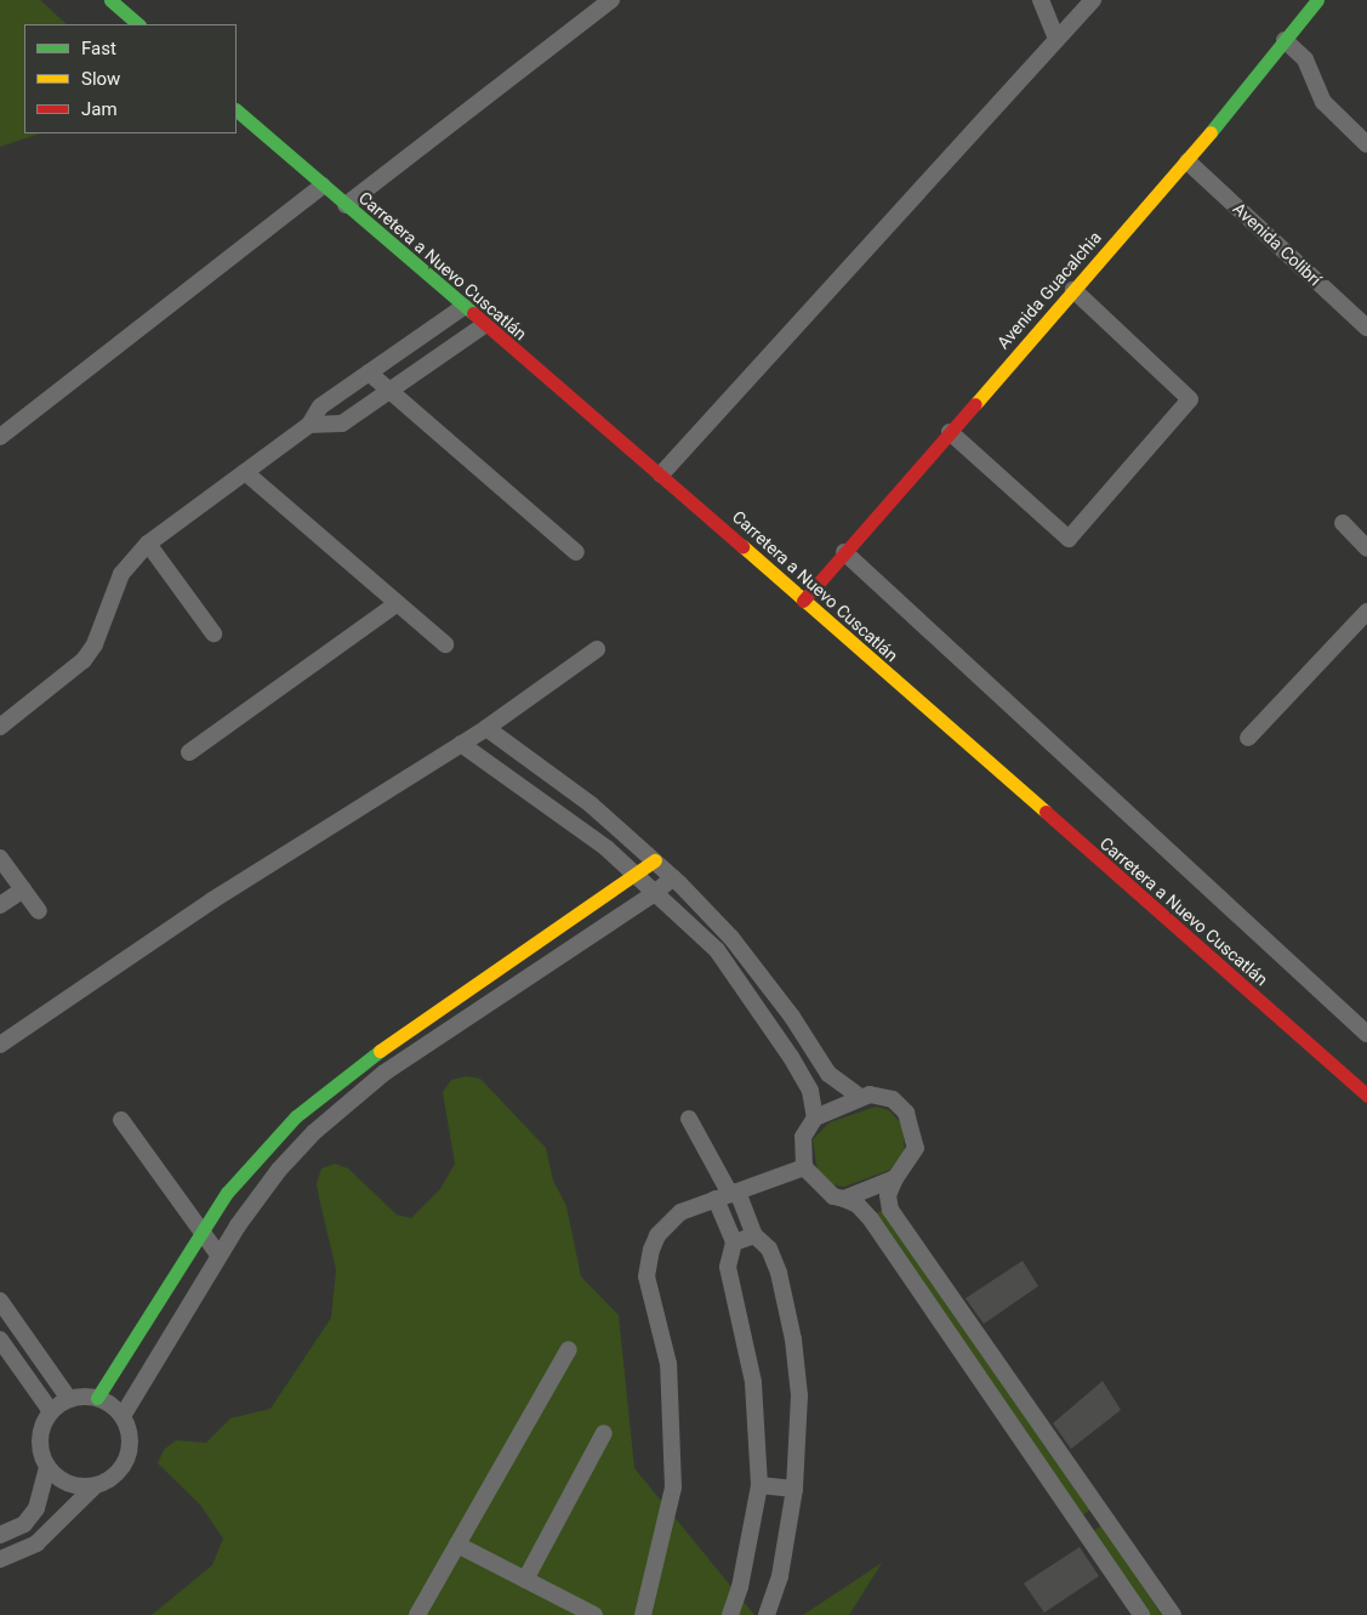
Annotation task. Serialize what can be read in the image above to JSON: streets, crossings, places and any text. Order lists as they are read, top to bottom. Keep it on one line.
{"streets":{"street":["Avenida Colibrí","Carretera a Nuevo Cuscatlán","Avenida Guacalchia"]},"crossings":[["Avenida Colibrí","Avenida Guacalchia"],["Carretera a Nuevo Cuscatlán","Avenida Guacalchia"]],"legend":["Fast","Slow","Jam"]}
